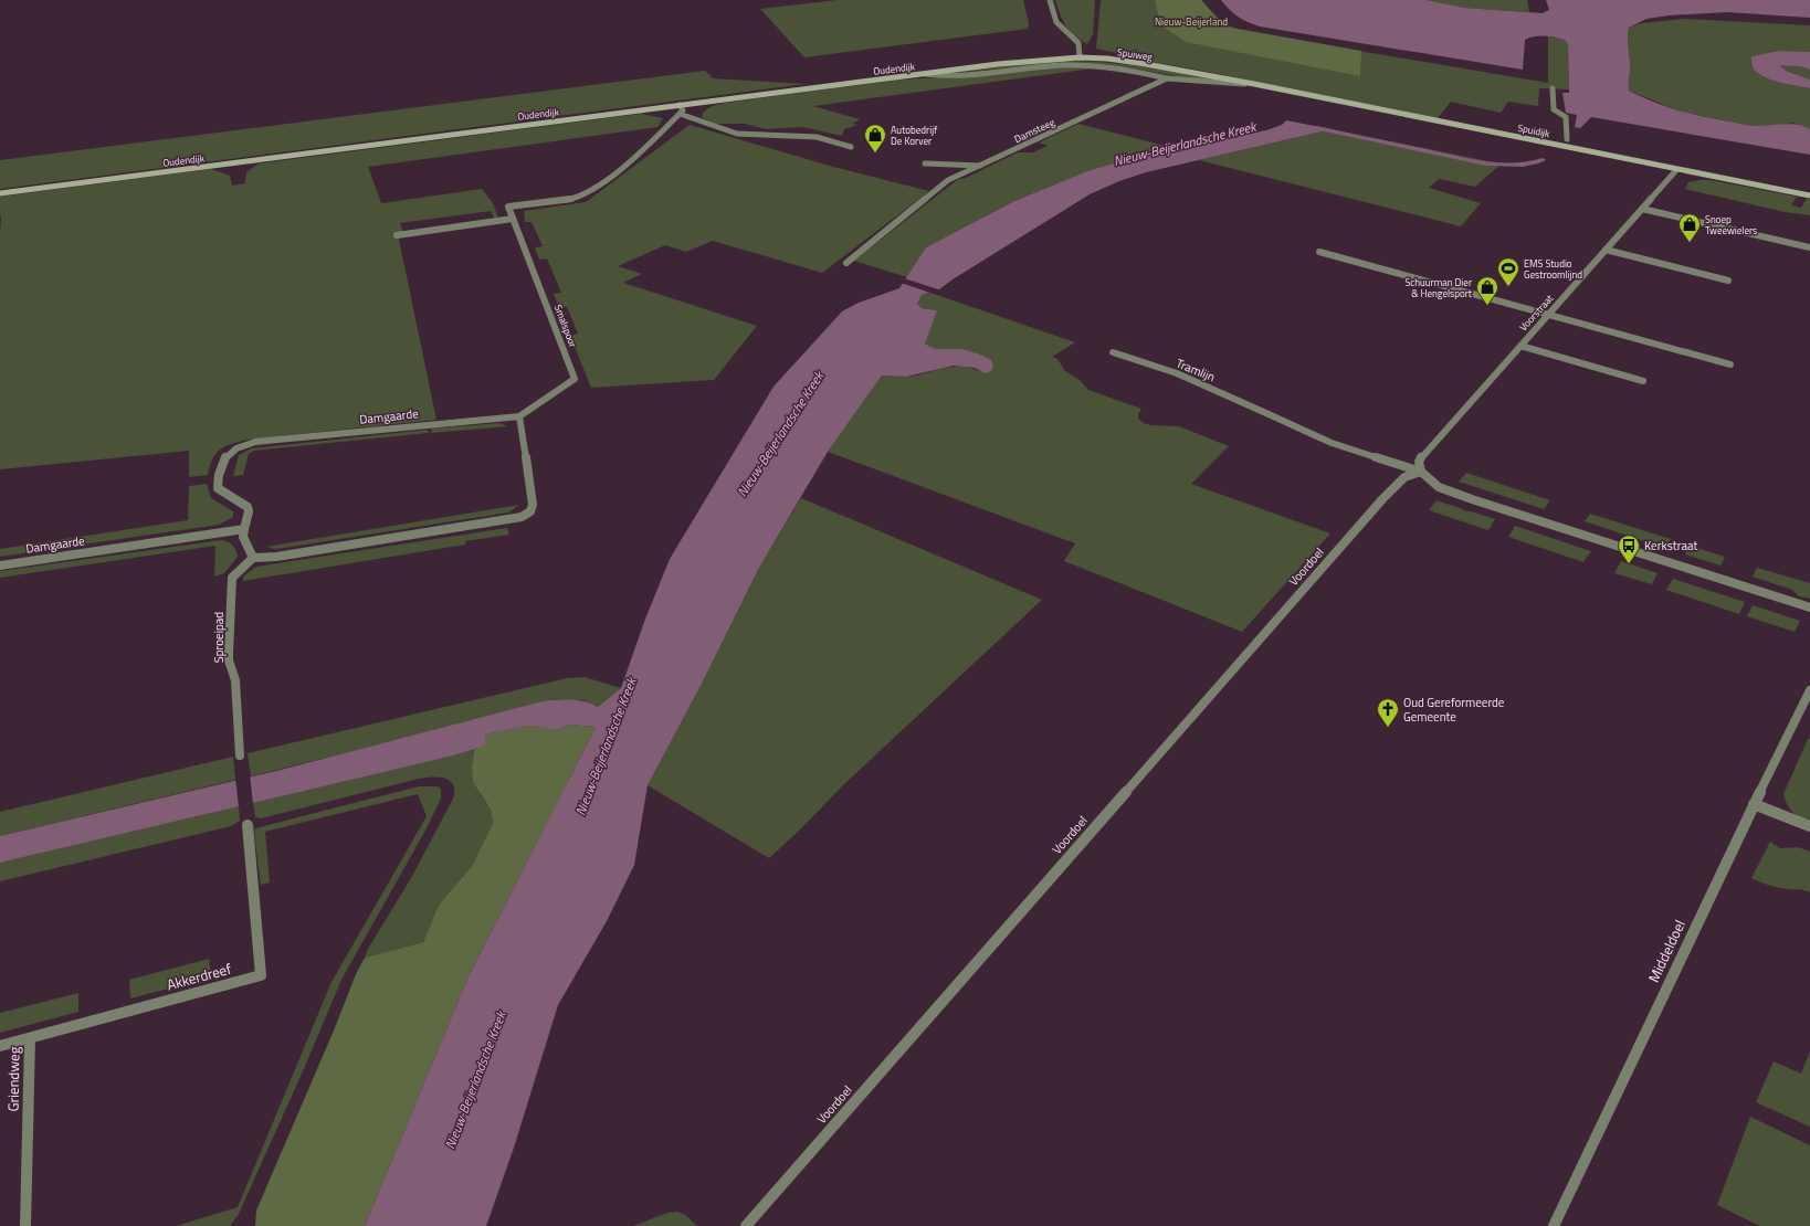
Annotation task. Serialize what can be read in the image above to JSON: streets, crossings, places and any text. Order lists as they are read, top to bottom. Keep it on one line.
{"streets":{"street":["Spuiweg","Oudendijk","Damsteeg","Spuidijk","Voorstraat","Smalspoor","Tramlijn","Damgaarde","Voordoel","Sproeipad","Middeldoel","Akkerdreef","Griendweg"]},"crossings":[["Spuiweg","Oudendijk"],["Spuiweg","Damsteeg"],["Spuiweg","Spuidijk"],["Damsteeg","Spuidijk"],["Spuidijk","Voorstraat"],["Voorstraat","Tramlijn"],["Voorstraat","Voordoel"],["Smalspoor","Damgaarde"],["Tramlijn","Voordoel"],["Akkerdreef","Griendweg"]],"water":["Nieuw-Beijerlandsche Kreek"],"parks":["Nieuw-Beijerland"],"places":{"shop":["Autobedrijf De Korver","Snoep Tweewielers","Schuurman Dier & Hengelsport"],"sports":["EMS Studio Gestroomlijnd"],"bus stop":["Kerkstraat"],"church":["Oud Gereformeerde Gemeente"]}}
